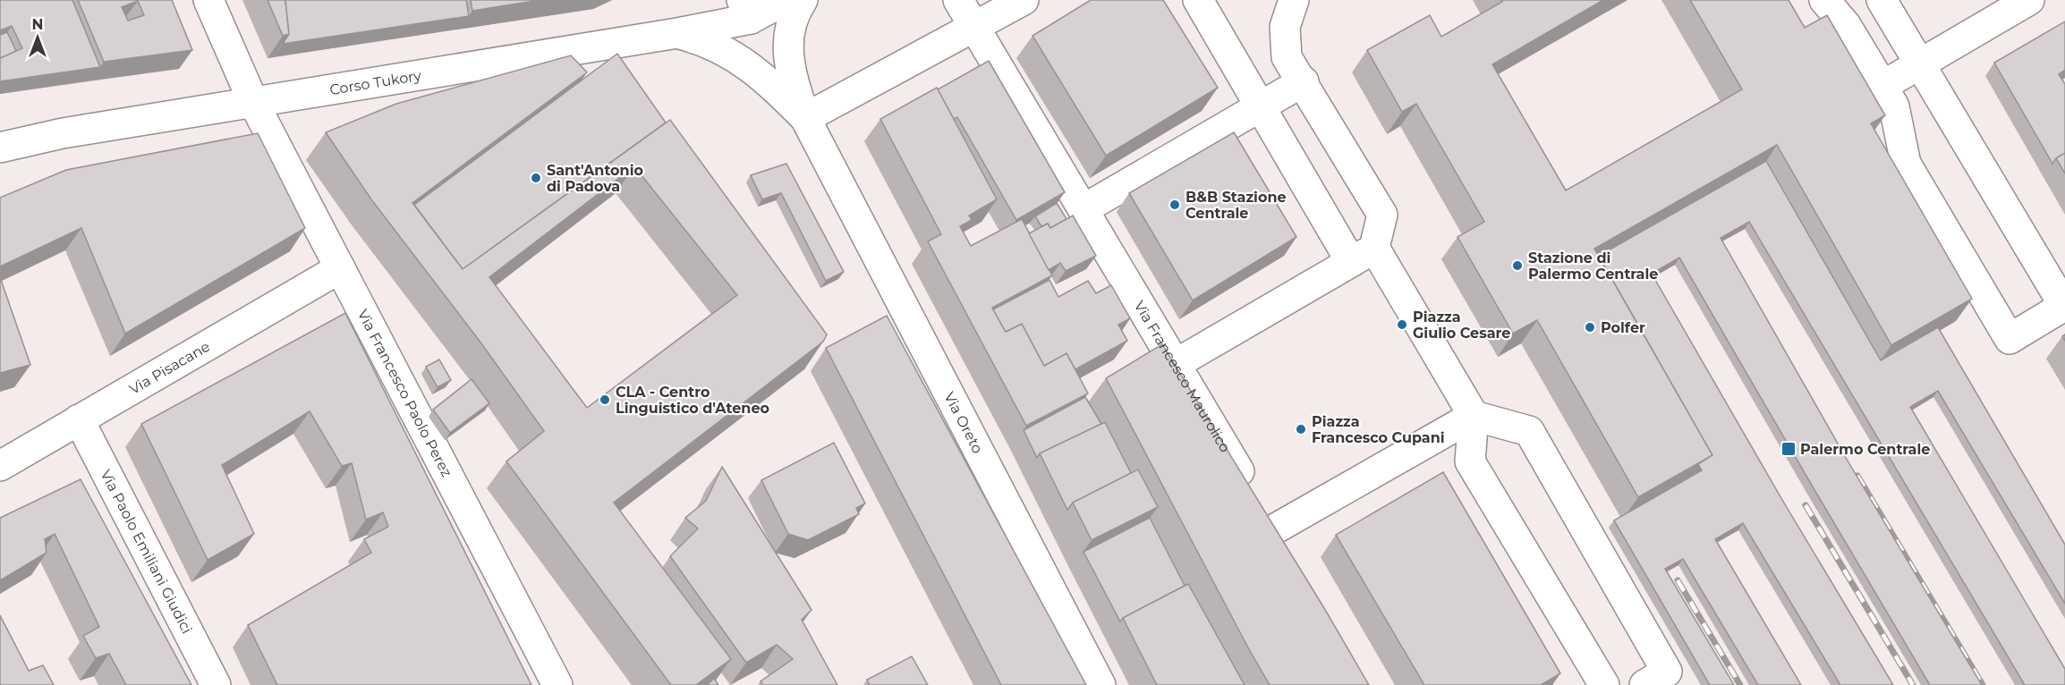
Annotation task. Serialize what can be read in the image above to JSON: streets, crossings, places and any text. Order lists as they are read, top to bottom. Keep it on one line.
{"streets":{"street":["Corso Tukory","Via Pisacane","Via Francesco Maurolico","Via Francesco Paolo Perez","Via Oreto","Via Paolo Emiliani Giudici"]},"crossings":[["Corso Tukory","Via Francesco Paolo Perez"],["Via Pisacane","Via Francesco Paolo Perez"],["Via Pisacane","Via Paolo Emiliani Giudici"]],"places":{"other":["Sant'Antonio di Padova","B&B Stazione Centrale","Stazione di Palermo Centrale","Piazza Giulio Cesare","Polfer","CLA - Centro Linguistico d'Ateneo","Piazza Francesco Cupani"],"transit":["Palermo Centrale"]},"north":"top"}
